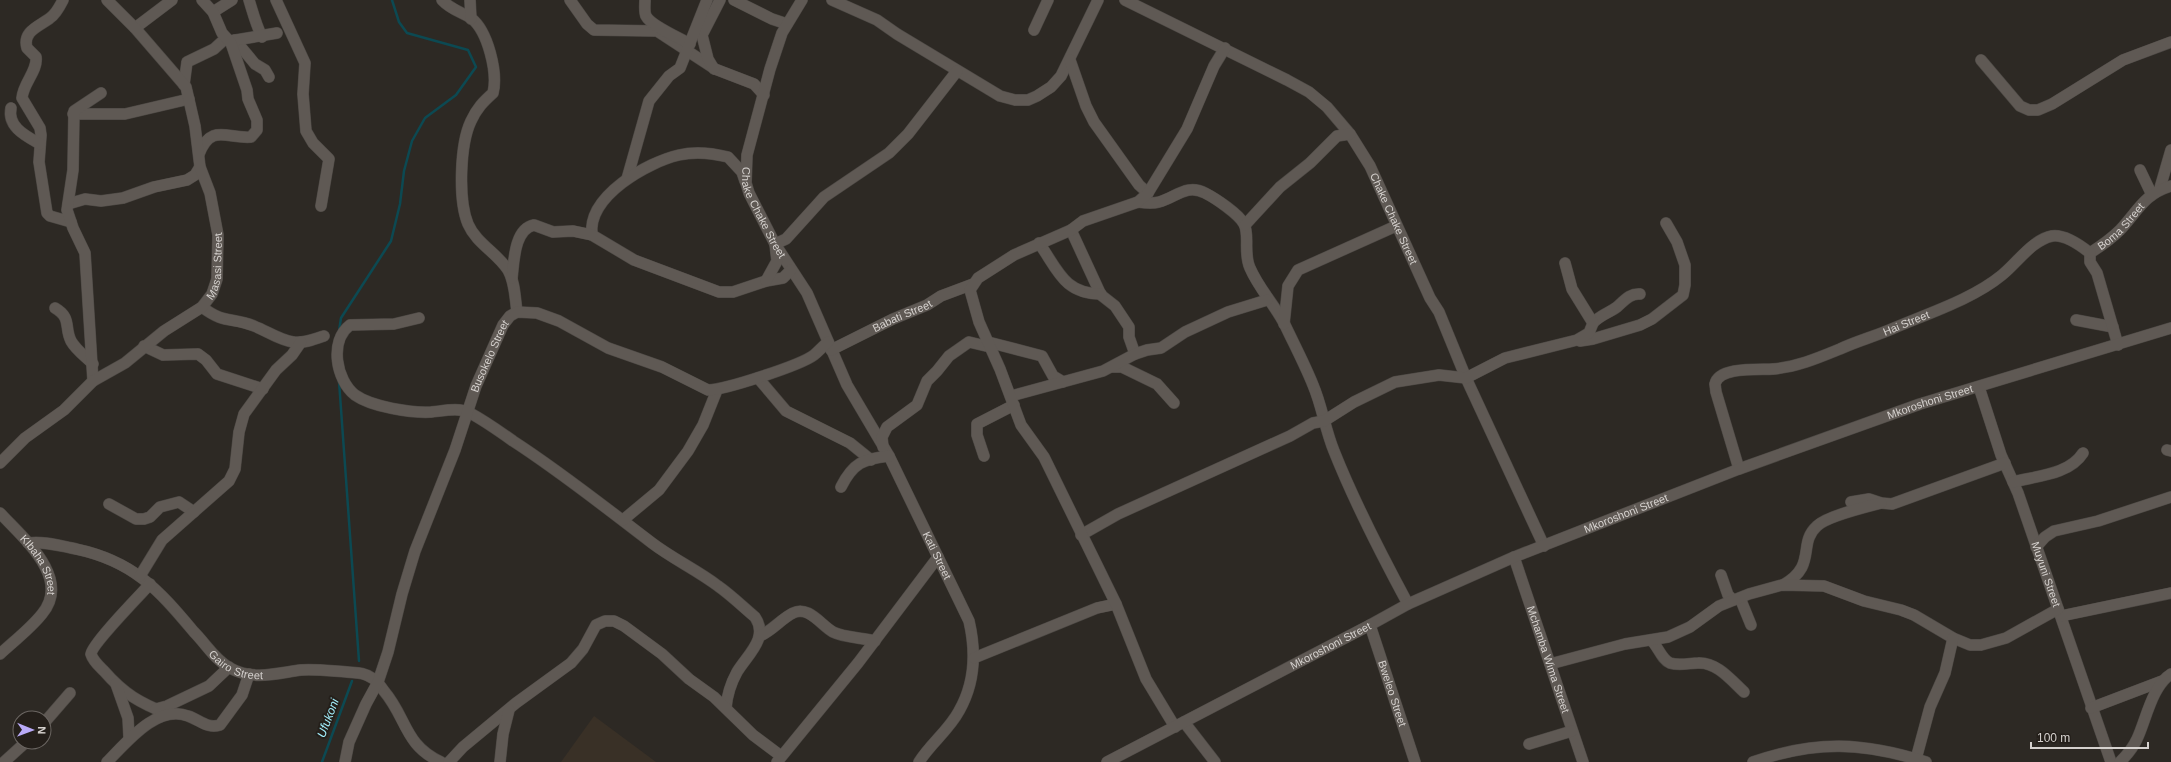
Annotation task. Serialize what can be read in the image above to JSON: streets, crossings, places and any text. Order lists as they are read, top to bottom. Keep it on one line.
{"streets":{"street":["Chake Chake Street","Boma Street","Masasi Street","Babati Street","Hai Street","Busokelo Street","Mkoroshoni Street","Kati Street","KIbaha Street","Muyuni Street","Mchamba Wima Street","Gairo Street","Bweleo Street"]},"crossings":[["Chake Chake Street","Babati Street"],["Chake Chake Street","Mkoroshoni Street"],["Chake Chake Street","Kati Street"],["Boma Street","Hai Street"],["Boma Street","Mkoroshoni Street"],["Babati Street","Kati Street"],["Hai Street","Mkoroshoni Street"],["Busokelo Street","Gairo Street"],["Mkoroshoni Street","Muyuni Street"],["Mkoroshoni Street","Mchamba Wima Street"],["Mkoroshoni Street","Bweleo Street"],["KIbaha Street","Gairo Street"]],"water":["Ufukoni"],"scale_bar":"100 m","north":"right"}
